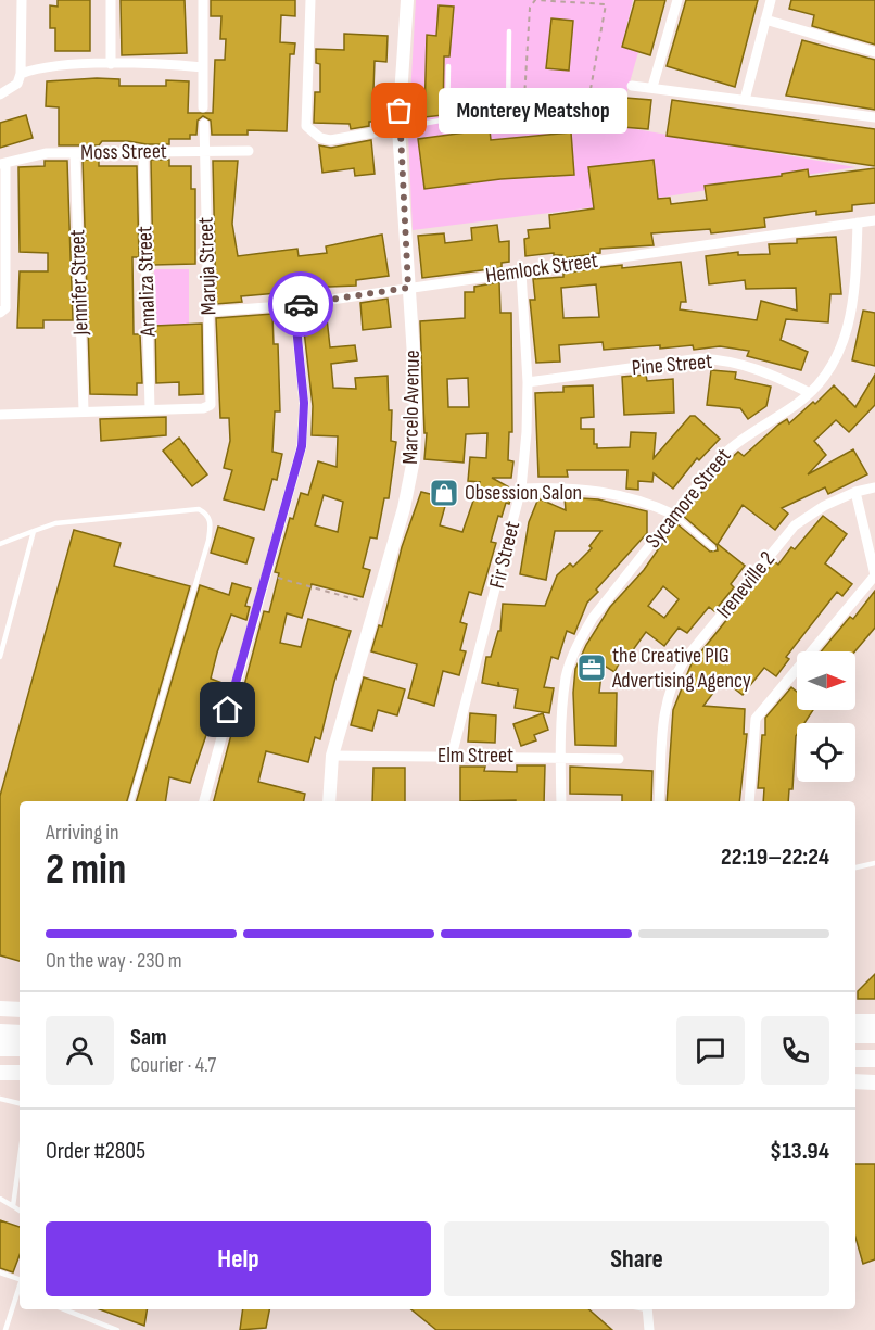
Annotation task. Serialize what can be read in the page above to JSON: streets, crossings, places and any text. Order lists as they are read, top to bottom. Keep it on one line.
{"streets":{"street":["Moss Street","Maruja Street","Hemlock Street","Annaliza Street","Jennifer Street","Pine Street","Marcelo Avenue","Sycamore Street","Fir Street","Ireneville 2","Elm Street"]},"crossings":[["Moss Street","Maruja Street"],["Moss Street","Annaliza Street"],["Moss Street","Jennifer Street"],["Maruja Street","Hemlock Street"],["Maruja Street","Annaliza Street"],["Hemlock Street","Marcelo Avenue"],["Hemlock Street","Sycamore Street"],["Hemlock Street","Fir Street"],["Pine Street","Sycamore Street"],["Pine Street","Fir Street"],["Marcelo Avenue","Elm Street"],["Sycamore Street","Elm Street"],["Fir Street","Elm Street"]],"places":{"other":["Monterey Meatshop"],"shop":["Obsession Salon"],"office":["the Creative PIG Advertising Agency"]},"north":"right","page":{"bubble":"Monterey Meatshop","heading":["2 min","Arriving in","22:19–22:24"],"panel":["Sam","Courier · 4.7","Order #2805","$13.94"],"bar":"On the way · 230 m","buttons":["Help","Share"]}}
